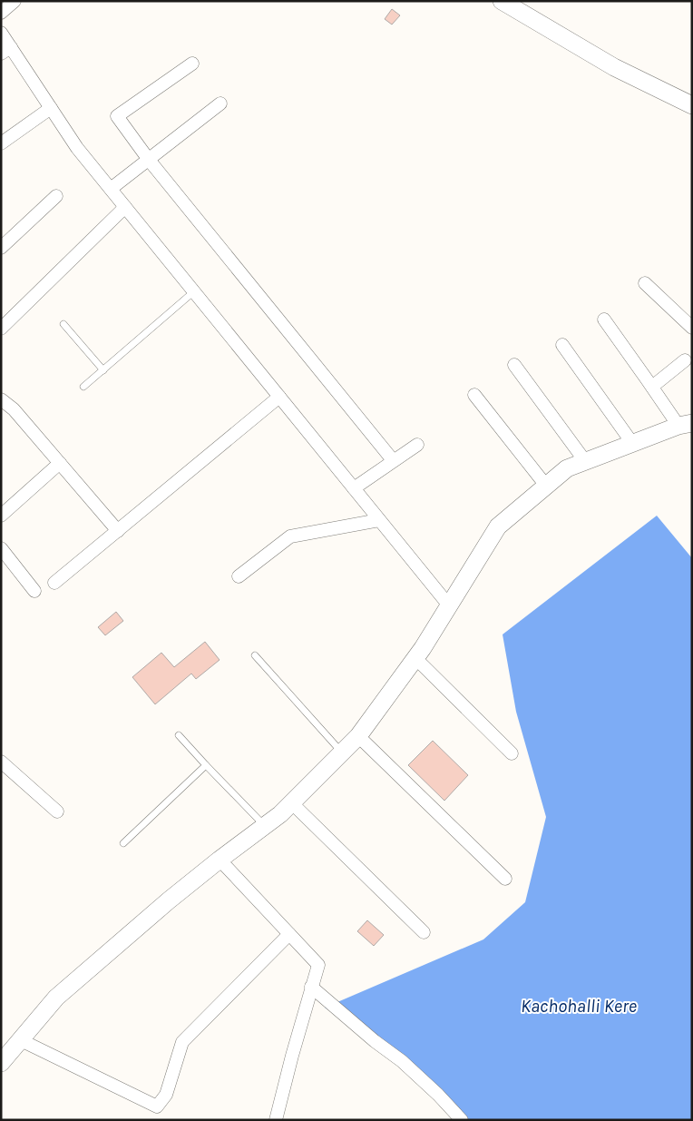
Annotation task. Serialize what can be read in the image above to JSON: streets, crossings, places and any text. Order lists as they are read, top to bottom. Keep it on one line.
{"water":["Kachohalli Kere"]}
